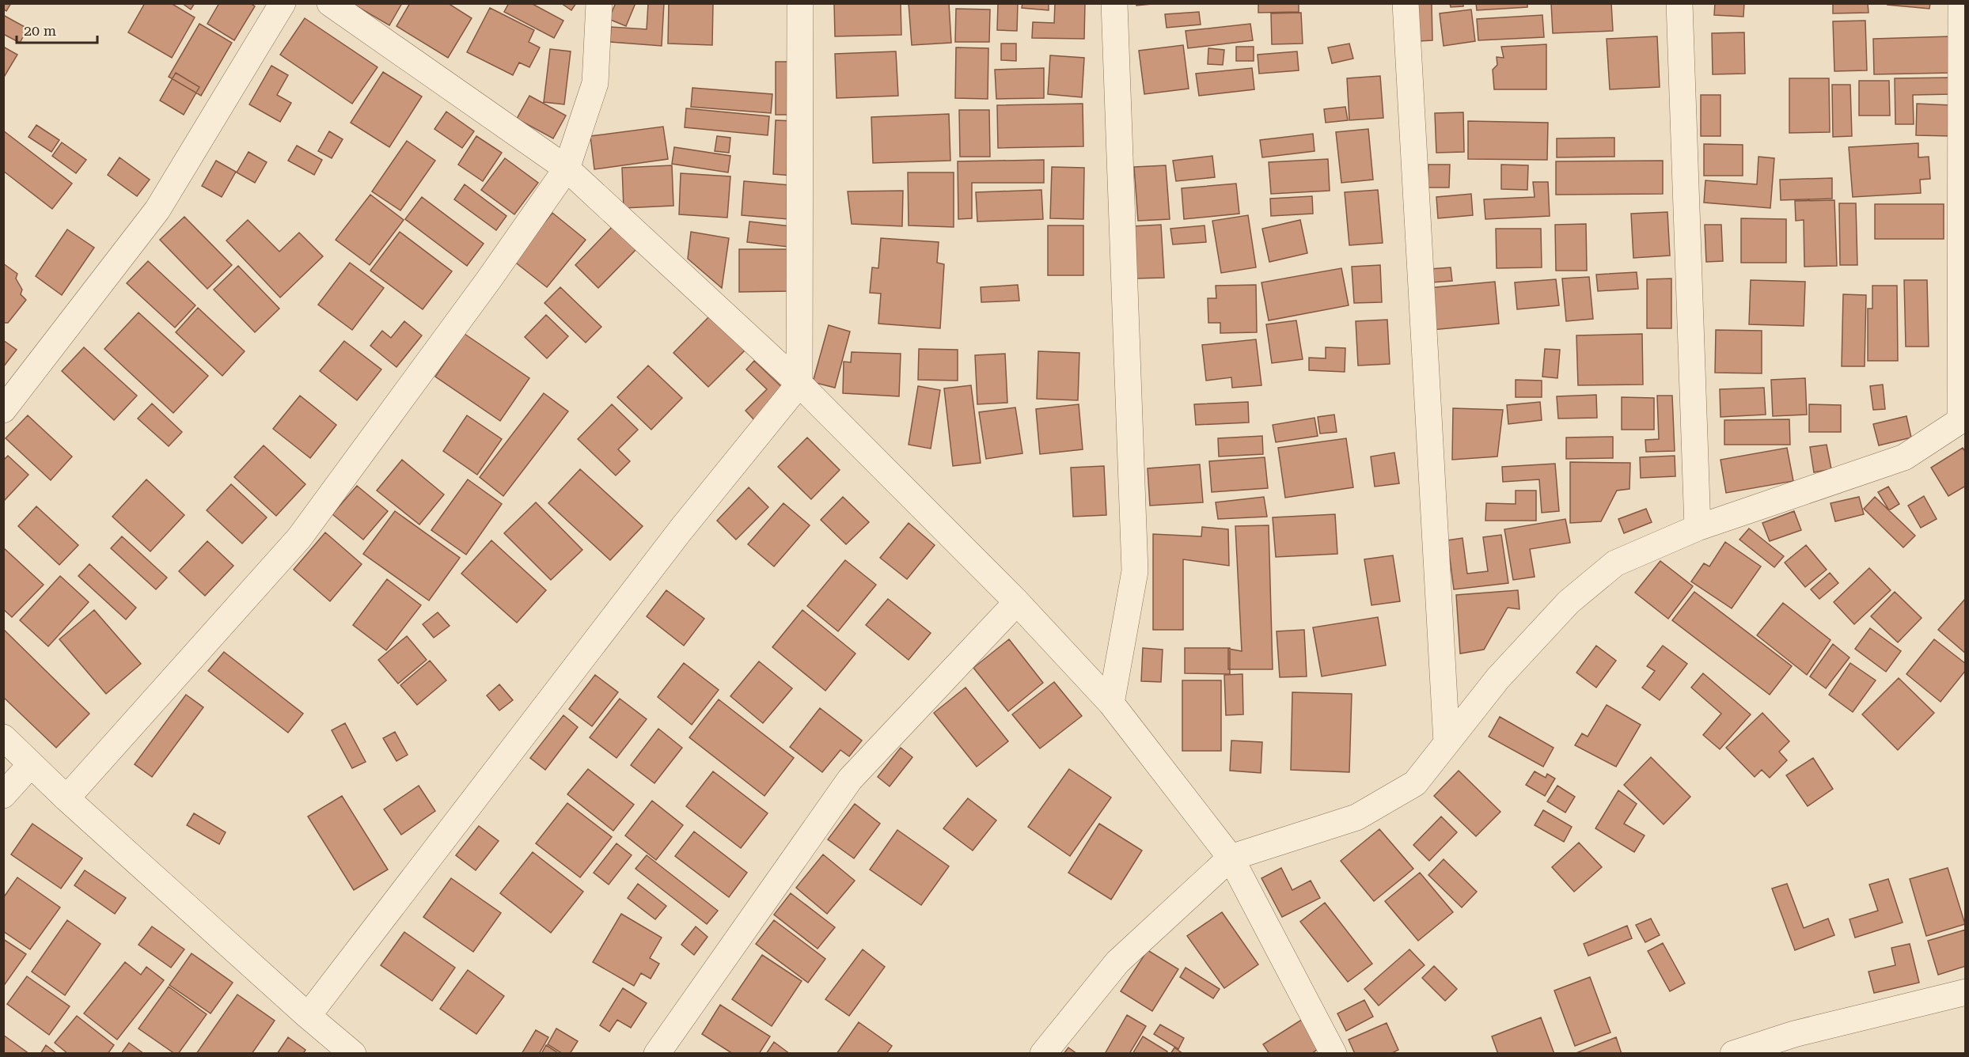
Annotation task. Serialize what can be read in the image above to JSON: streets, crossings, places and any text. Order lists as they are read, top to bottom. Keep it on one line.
{"scale_bar":"20 m"}
